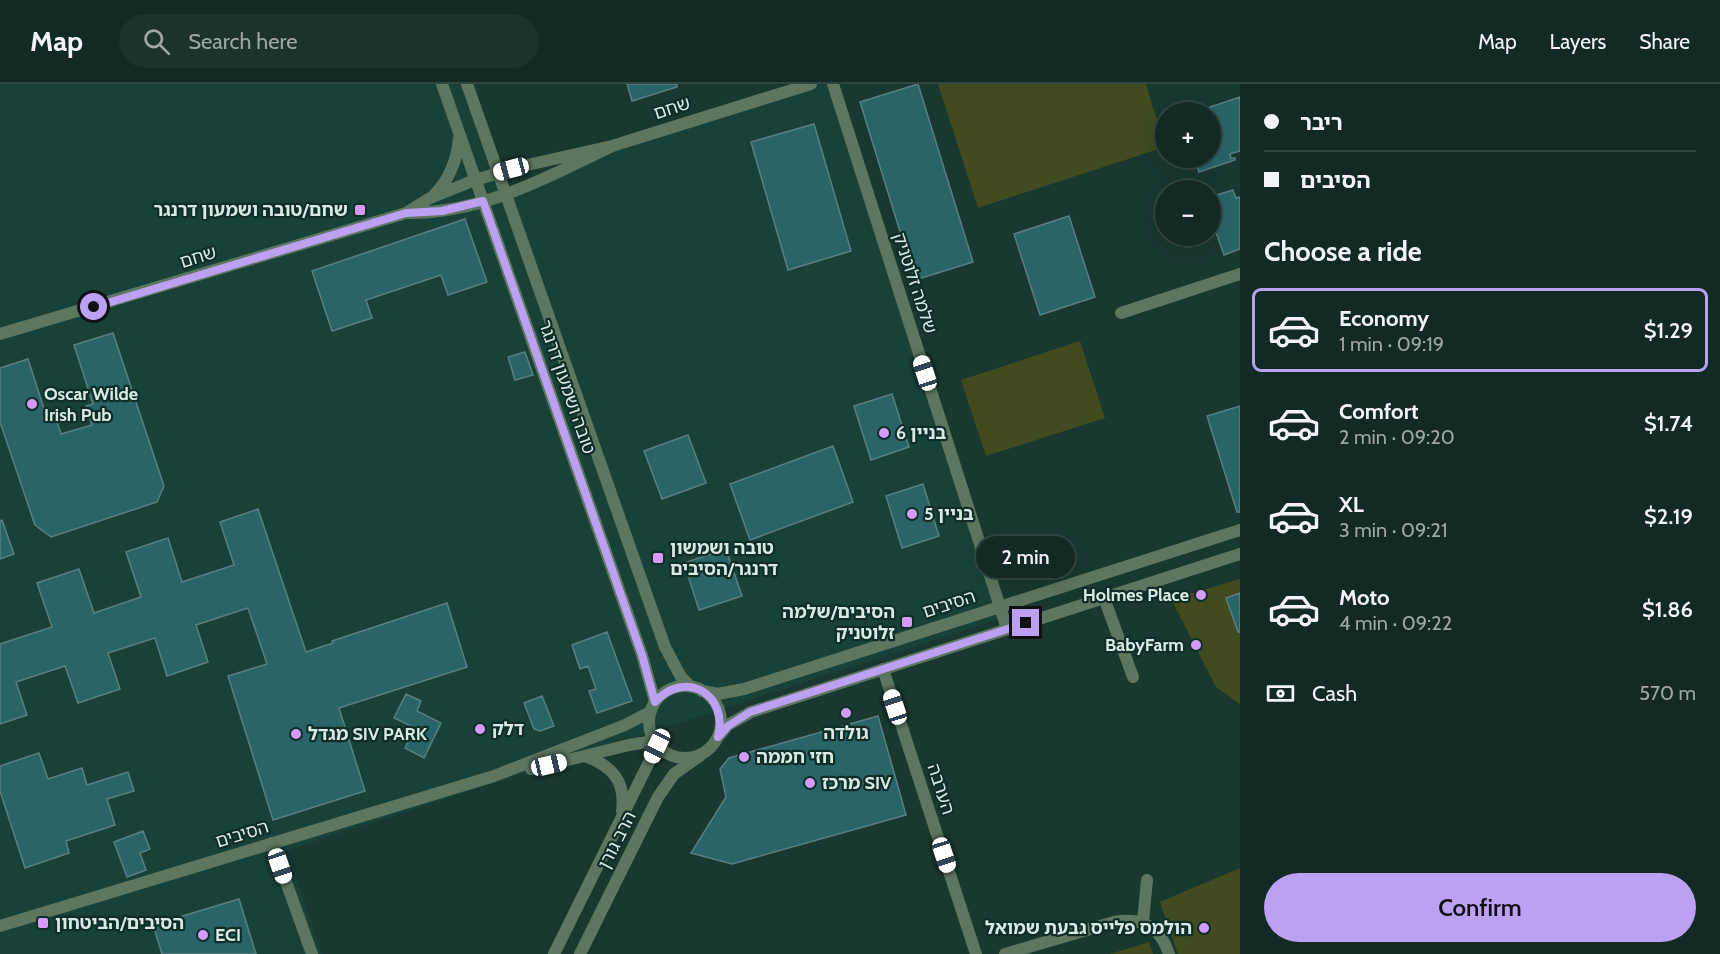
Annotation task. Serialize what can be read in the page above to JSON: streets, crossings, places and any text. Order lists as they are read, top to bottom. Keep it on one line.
{"streets":{"street":["שחם","שלמה זלוטניק","טובה ושמעון דרנגר","הסיבים","הערבה","הרב גורן"]},"crossings":[["שחם","טובה ושמעון דרנגר"],["שלמה זלוטניק","הסיבים"],["טובה ושמעון דרנגר","הסיבים"],["טובה ושמעון דרנגר","הרב גורן"],["הסיבים","הרב גורן"]],"places":{"transit":["שחם/טובה ושמעון דרנגר","טובה ושמשון דרנגר/הסיבים","הסיבים/שלמה זלוטניק","הסיבים/הביטחון"],"other":["Oscar Wilde Irish Pub","בניין 6","בניין 5","Holmes Place","BabyFarm","גולדה","דלק","מגדל SIV PARK","חזי חממה","מרכז SIV","הולמס פלייס גבעת שמואל","ECI"]},"page":{"header":"Map","search":"Search here","nav":["Map","Layers","Share"],"banner":["ריבר","הסיבים"],"map_buttons":["+","−"],"heading":"Choose a ride","list":[{"name":"Economy","note":"1 min · 09:19","value":"$1.29"},{"name":"Comfort","note":"2 min · 09:20","value":"$1.74"},{"name":"XL","note":"3 min · 09:21","value":"$2.19"},{"name":"Moto","note":"4 min · 09:22","value":"$1.86"}],"bubble":"2 min","pay":["Cash","570 m"],"buttons":"Confirm"}}
